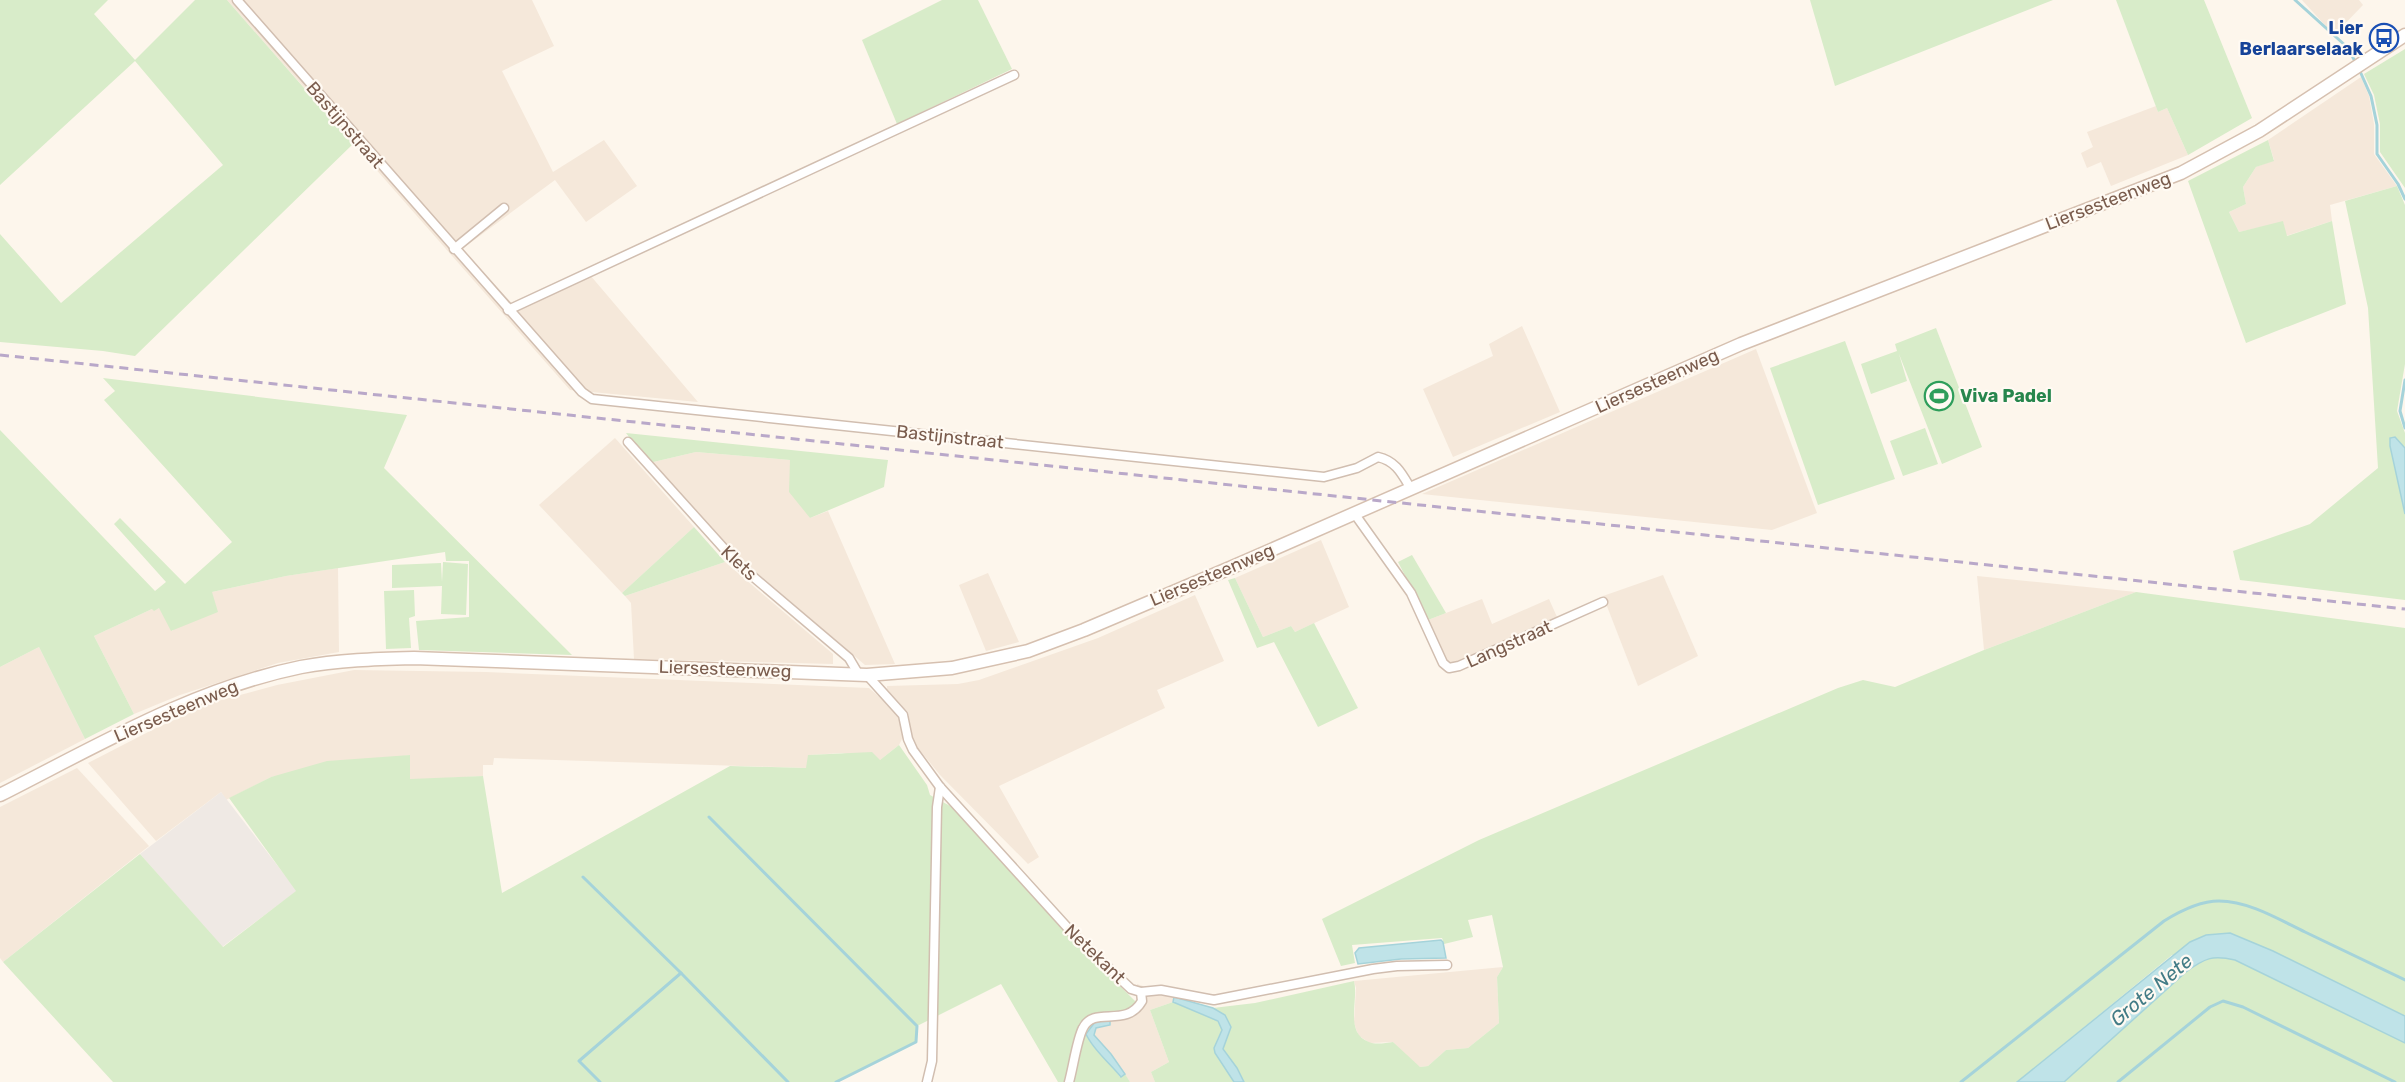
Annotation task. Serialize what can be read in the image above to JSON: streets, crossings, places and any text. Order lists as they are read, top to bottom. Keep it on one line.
{"streets":{"street":["Bastijnstraat","Liersesteenweg","Klets","Langstraat","Netekant"]},"crossings":[["Bastijnstraat","Liersesteenweg"],["Liersesteenweg","Klets"],["Liersesteenweg","Langstraat"],["Liersesteenweg","Netekant"],["Klets","Netekant"]],"water":["Grote Nete"],"places":{"bus stop":["Lier Berlaarselaak"],"sports":["Viva Padel"]}}
